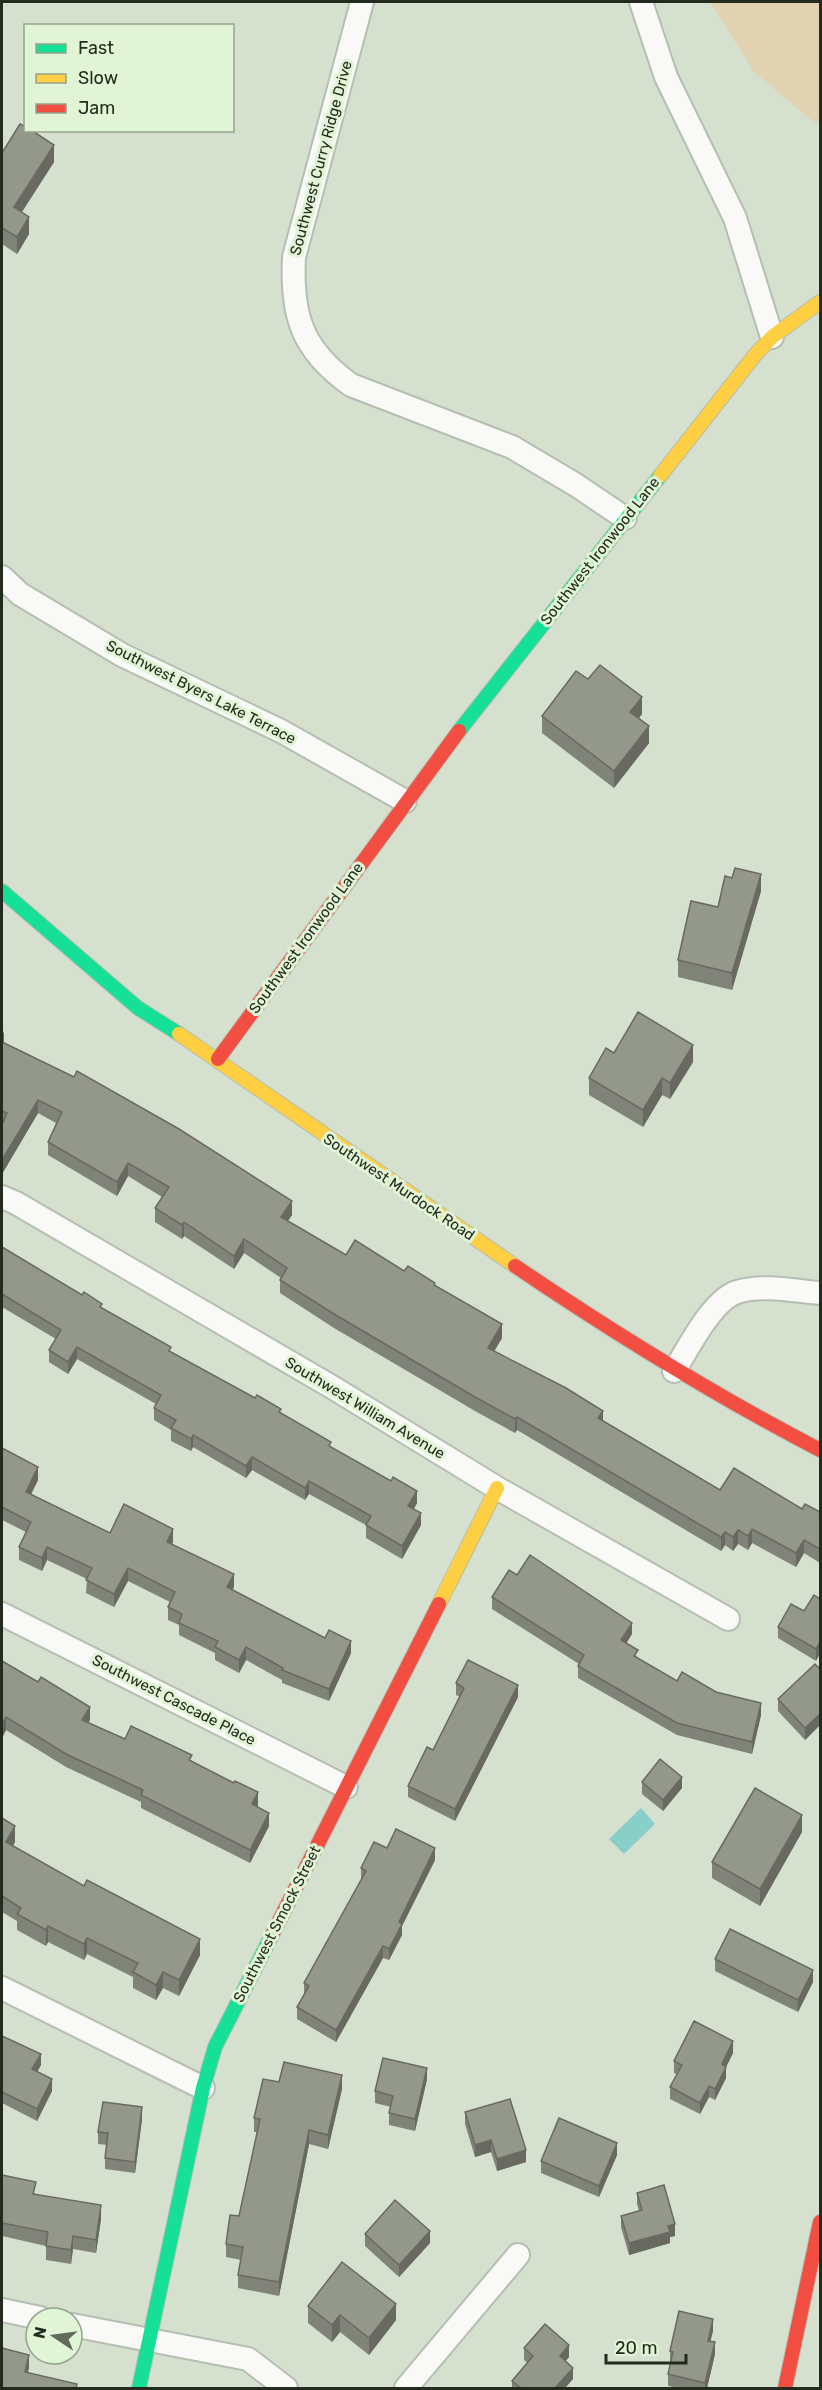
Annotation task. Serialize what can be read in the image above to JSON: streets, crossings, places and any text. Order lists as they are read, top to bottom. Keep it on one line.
{"streets":{"street":["Southwest Curry Ridge Drive","Southwest Ironwood Lane","Southwest Byers Lake Terrace","Southwest Murdock Road","Southwest William Avenue","Southwest Cascade Place","Southwest Smock Street"]},"crossings":[["Southwest Curry Ridge Drive","Southwest Ironwood Lane"],["Southwest Ironwood Lane","Southwest Byers Lake Terrace"],["Southwest Ironwood Lane","Southwest Murdock Road"],["Southwest William Avenue","Southwest Smock Street"],["Southwest Cascade Place","Southwest Smock Street"]],"legend":["Fast","Slow","Jam"],"scale_bar":"20 m","north":"left"}
